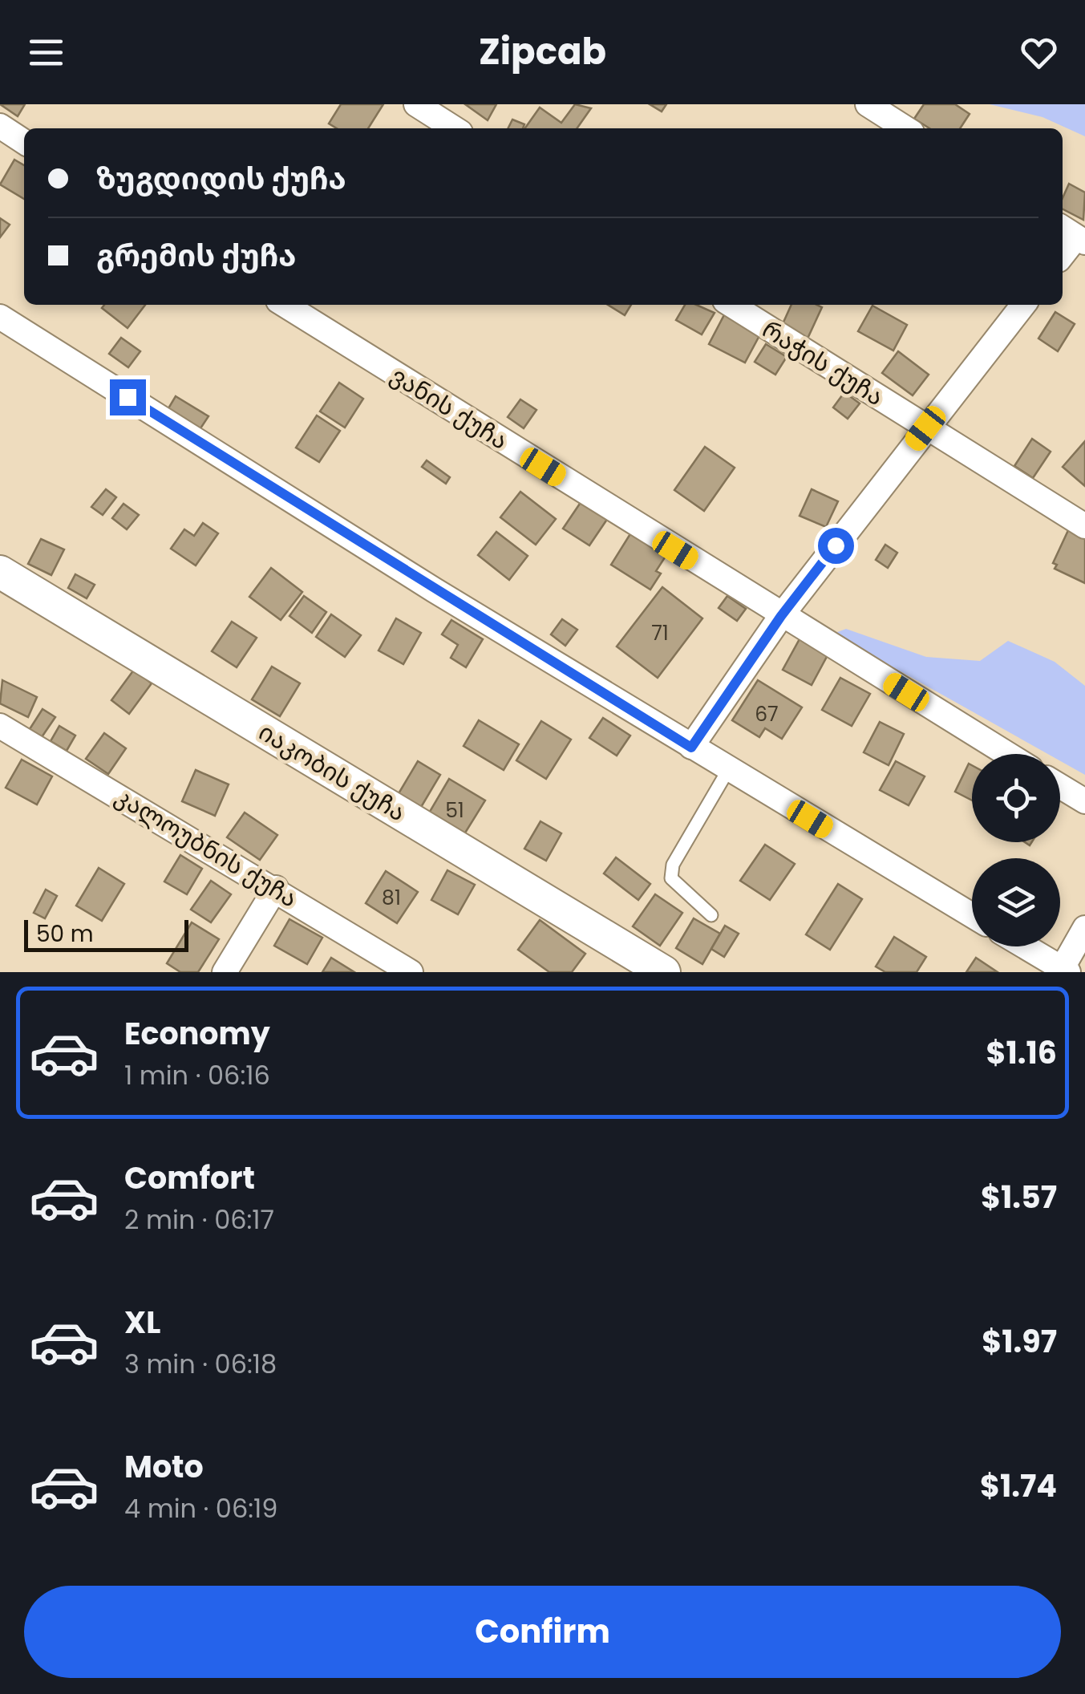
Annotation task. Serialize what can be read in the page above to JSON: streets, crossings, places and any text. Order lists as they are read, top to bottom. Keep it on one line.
{"streets":{"street":["რაჭის ქუჩა","ვანის ქუჩა","იაკობის ქუჩა","კალოუბნის ქუჩა"]},"house_numbers":["71","67","51","81"],"scale_bar":"50 m","page":{"header":"Zipcab","banner":["ზუგდიდის ქუჩა","გრემის ქუჩა"],"scale":"50 m","list":[{"name":"Economy","note":"1 min · 06:16","value":"$1.16"},{"name":"Comfort","note":"2 min · 06:17","value":"$1.57"},{"name":"XL","note":"3 min · 06:18","value":"$1.97"},{"name":"Moto","note":"4 min · 06:19","value":"$1.74"}],"buttons":"Confirm"}}
